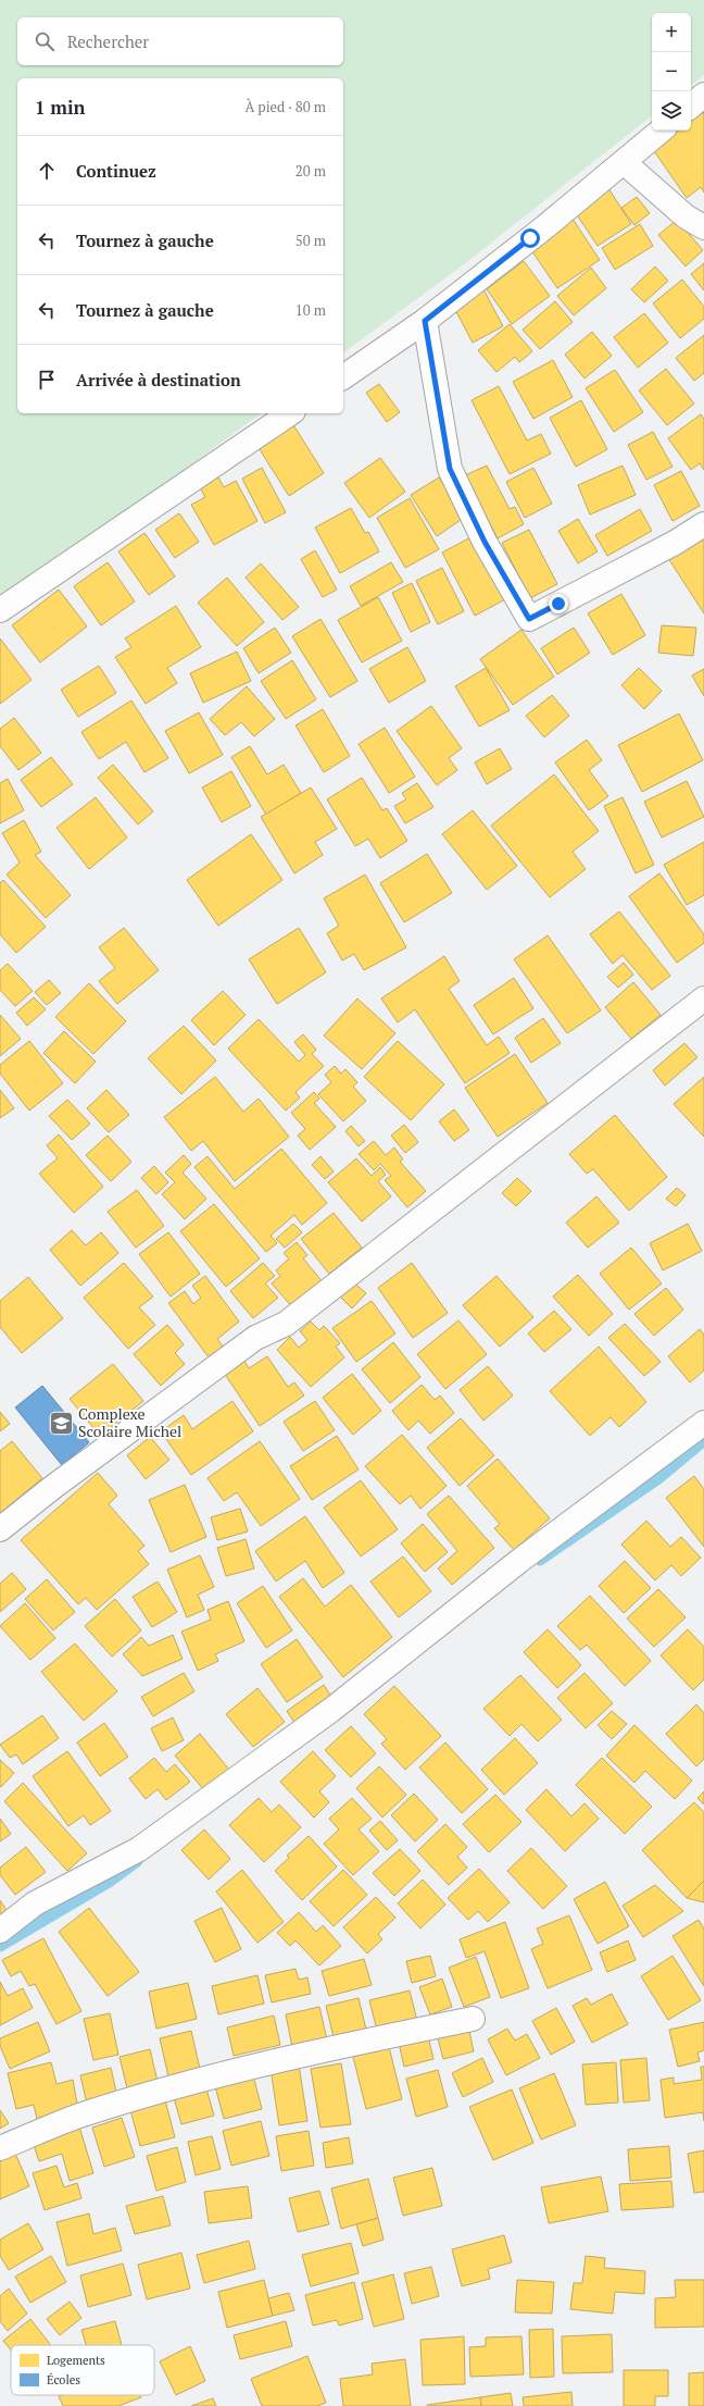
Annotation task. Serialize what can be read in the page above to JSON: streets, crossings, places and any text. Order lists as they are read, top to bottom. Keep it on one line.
{"places":{"school or university":["Complexe Scolaire Michel"]},"legend":["Logements","Écoles"],"page":{"map_buttons":["+","−"],"search":"Rechercher","heading":["1 min","À pied · 80 m"],"list":[["Continuez","20 m"],["Tournez à gauche","50 m"],["Tournez à gauche","10 m"],"Arrivée à destination"]}}
